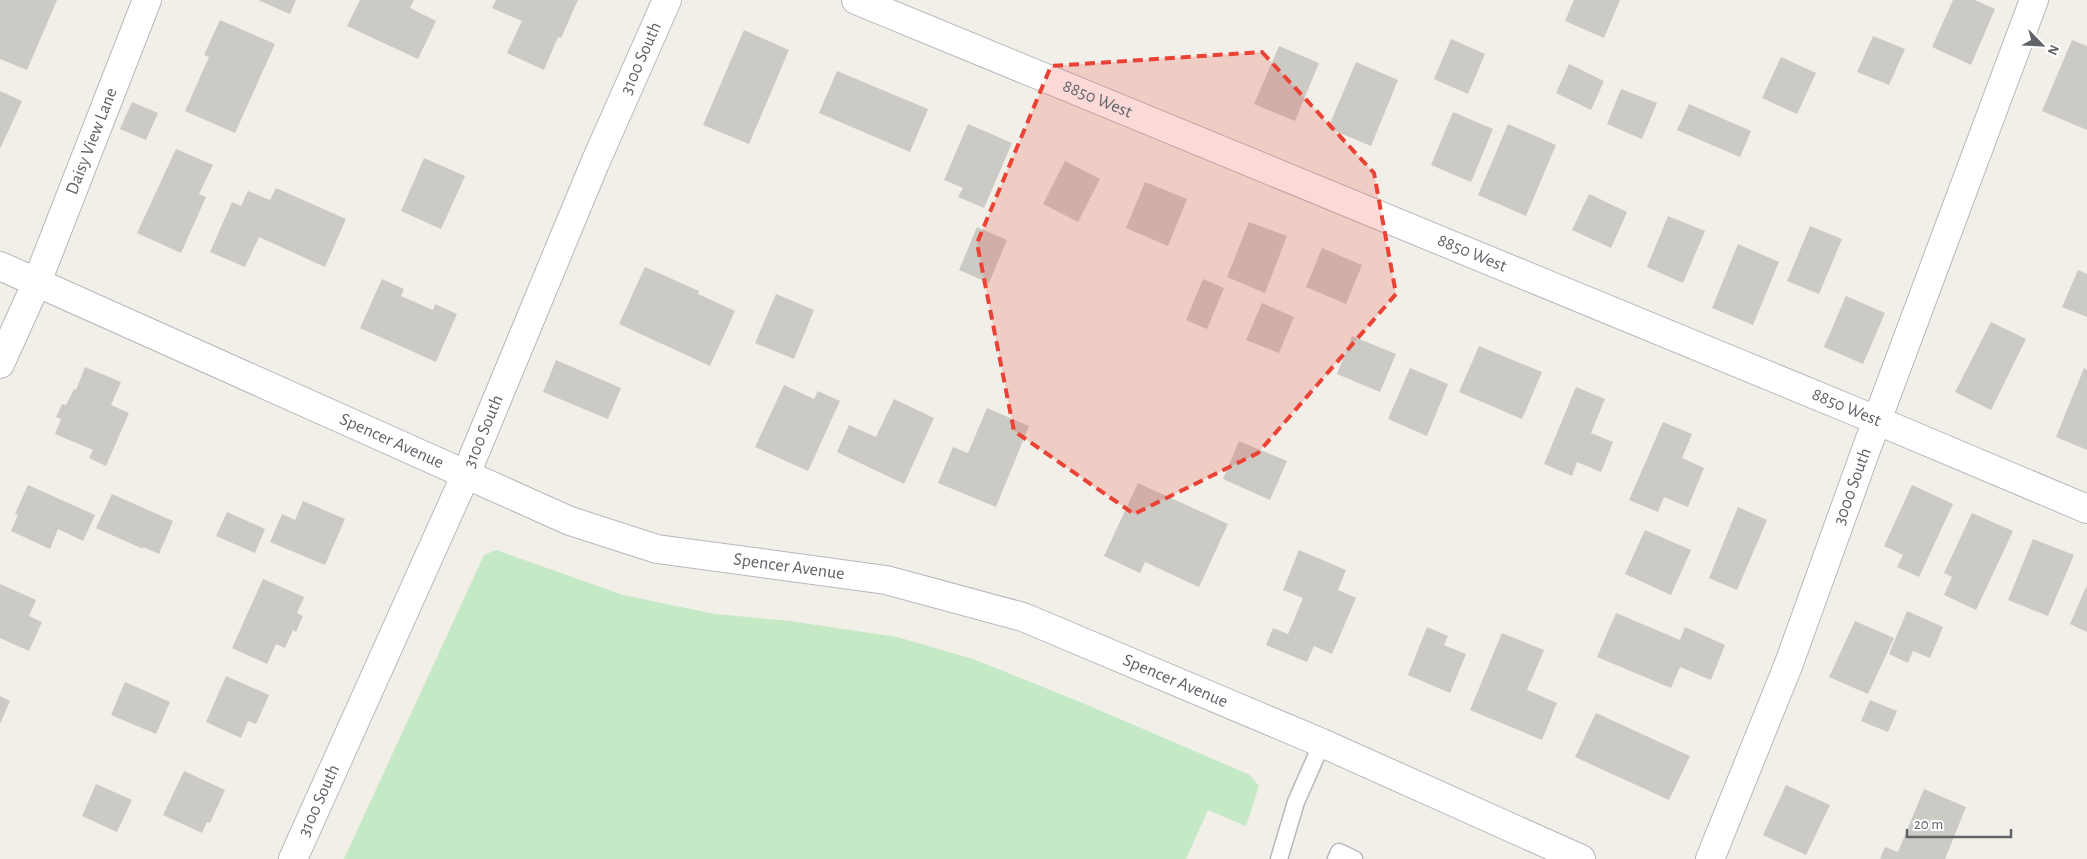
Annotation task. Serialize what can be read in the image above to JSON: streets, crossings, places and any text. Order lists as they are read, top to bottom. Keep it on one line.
{"streets":{"street":["3100 South","8850 West","Daisy View Lane","Spencer Avenue","3000 South"]},"crossings":[["3100 South","Spencer Avenue"],["8850 West","3000 South"],["Daisy View Lane","Spencer Avenue"]],"scale_bar":"20 m","north":"bottom right"}
